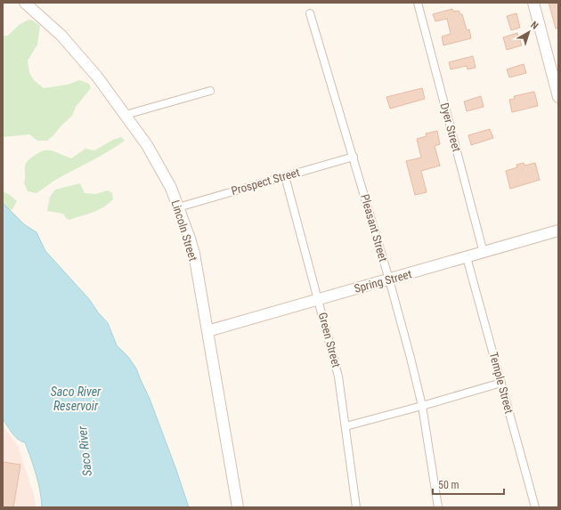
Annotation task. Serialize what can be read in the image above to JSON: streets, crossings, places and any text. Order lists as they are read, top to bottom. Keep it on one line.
{"streets":{"street":["Dyer Street","Prospect Street","Pleasant Street","Lincoln Street","Spring Street","Green Street","Temple Street"]},"crossings":[["Dyer Street","Spring Street"],["Prospect Street","Pleasant Street"],["Prospect Street","Lincoln Street"],["Prospect Street","Green Street"],["Pleasant Street","Spring Street"],["Lincoln Street","Spring Street"],["Spring Street","Green Street"],["Spring Street","Temple Street"]],"water":["Saco River Reservoir","Saco River"],"scale_bar":"50 m","north":"top right"}
